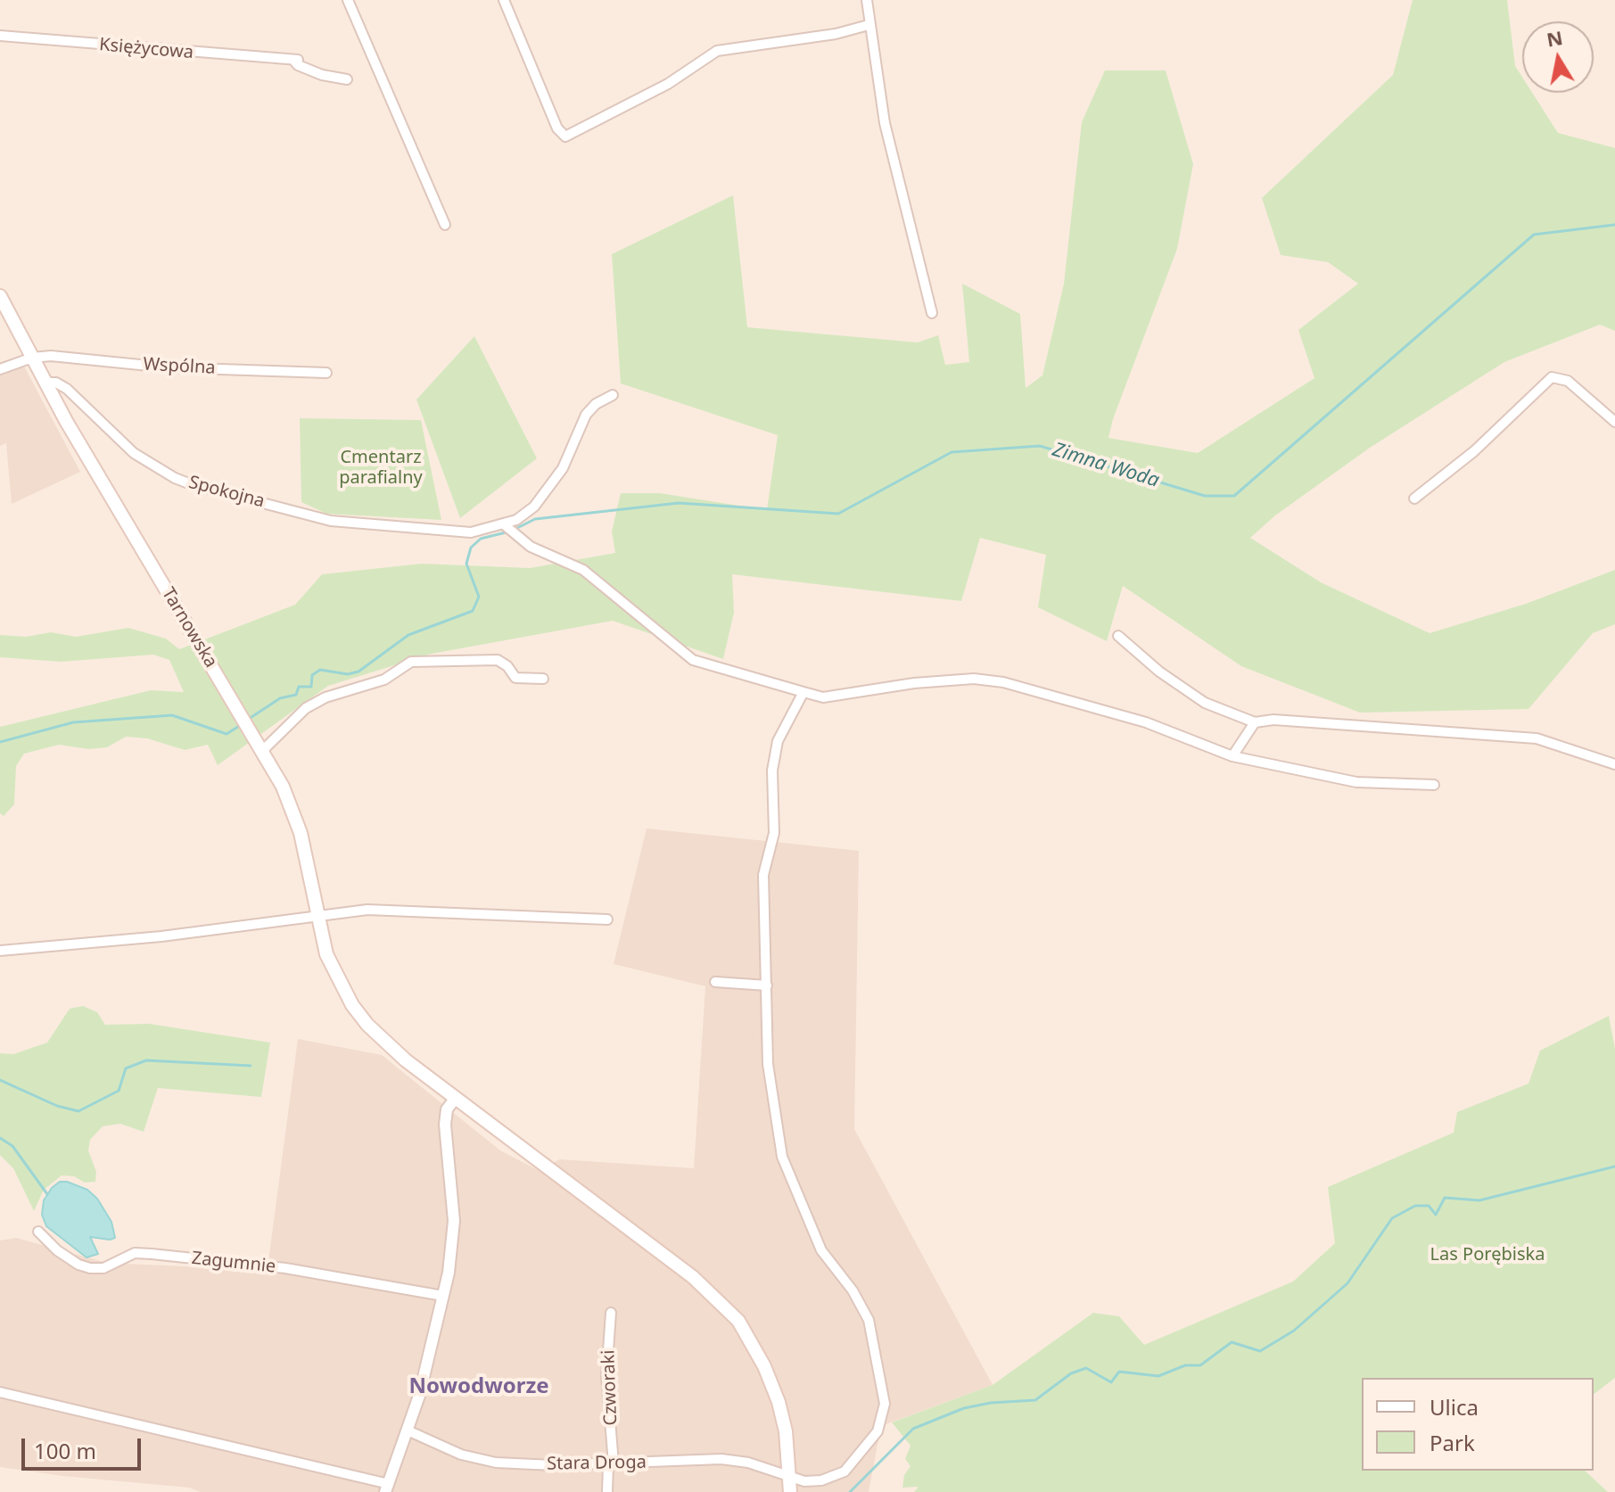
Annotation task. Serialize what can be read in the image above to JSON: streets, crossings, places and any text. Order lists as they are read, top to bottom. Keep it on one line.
{"streets":{"main road":["Tarnowska"],"street":["Księżycowa","Wspólna","Spokojna","Zagumnie","Czworaki","Stara Droga"]},"crossings":[["Wspólna","Tarnowska"],["Spokojna","Tarnowska"],["Tarnowska","Stara Droga"],["Czworaki","Stara Droga"]],"districts":["Nowodworze"],"water":["Zimna Woda"],"parks":["Cmentarz parafialny","Las Porębiska"],"legend":["Ulica","Park"],"scale_bar":"100 m","north":"top"}
